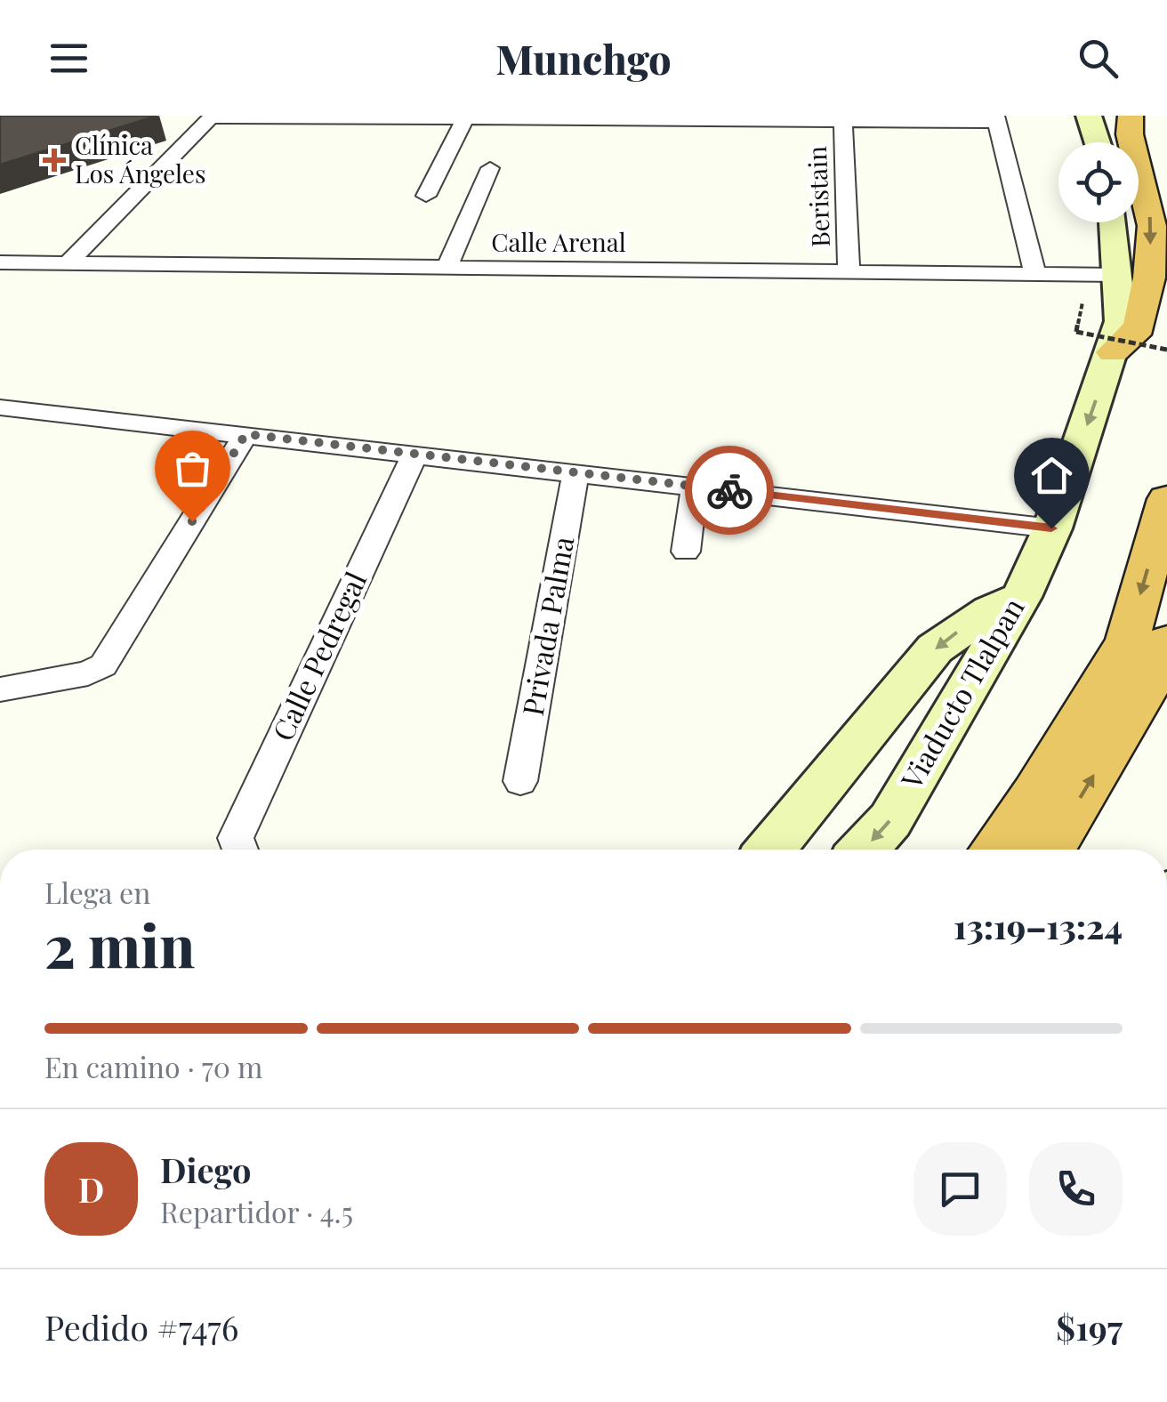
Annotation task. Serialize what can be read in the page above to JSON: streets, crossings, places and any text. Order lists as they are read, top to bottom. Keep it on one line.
{"streets":{"main road":["Viaducto Tlalpan"],"street":["Beristain","Calle Arenal","Privada Palma","Calle Pedregal"]},"crossings":[["Beristain","Calle Arenal"],["Calle Arenal","Viaducto Tlalpan"]],"places":{"health":["Clínica Los Ángeles"]},"page":{"header":"Munchgo","heading":["2 min","Llega en","13:19–13:24"],"panel":["Diego","Repartidor · 4.5","Pedido #7476","$197"],"bar":"En camino · 70 m","round":"D"}}
